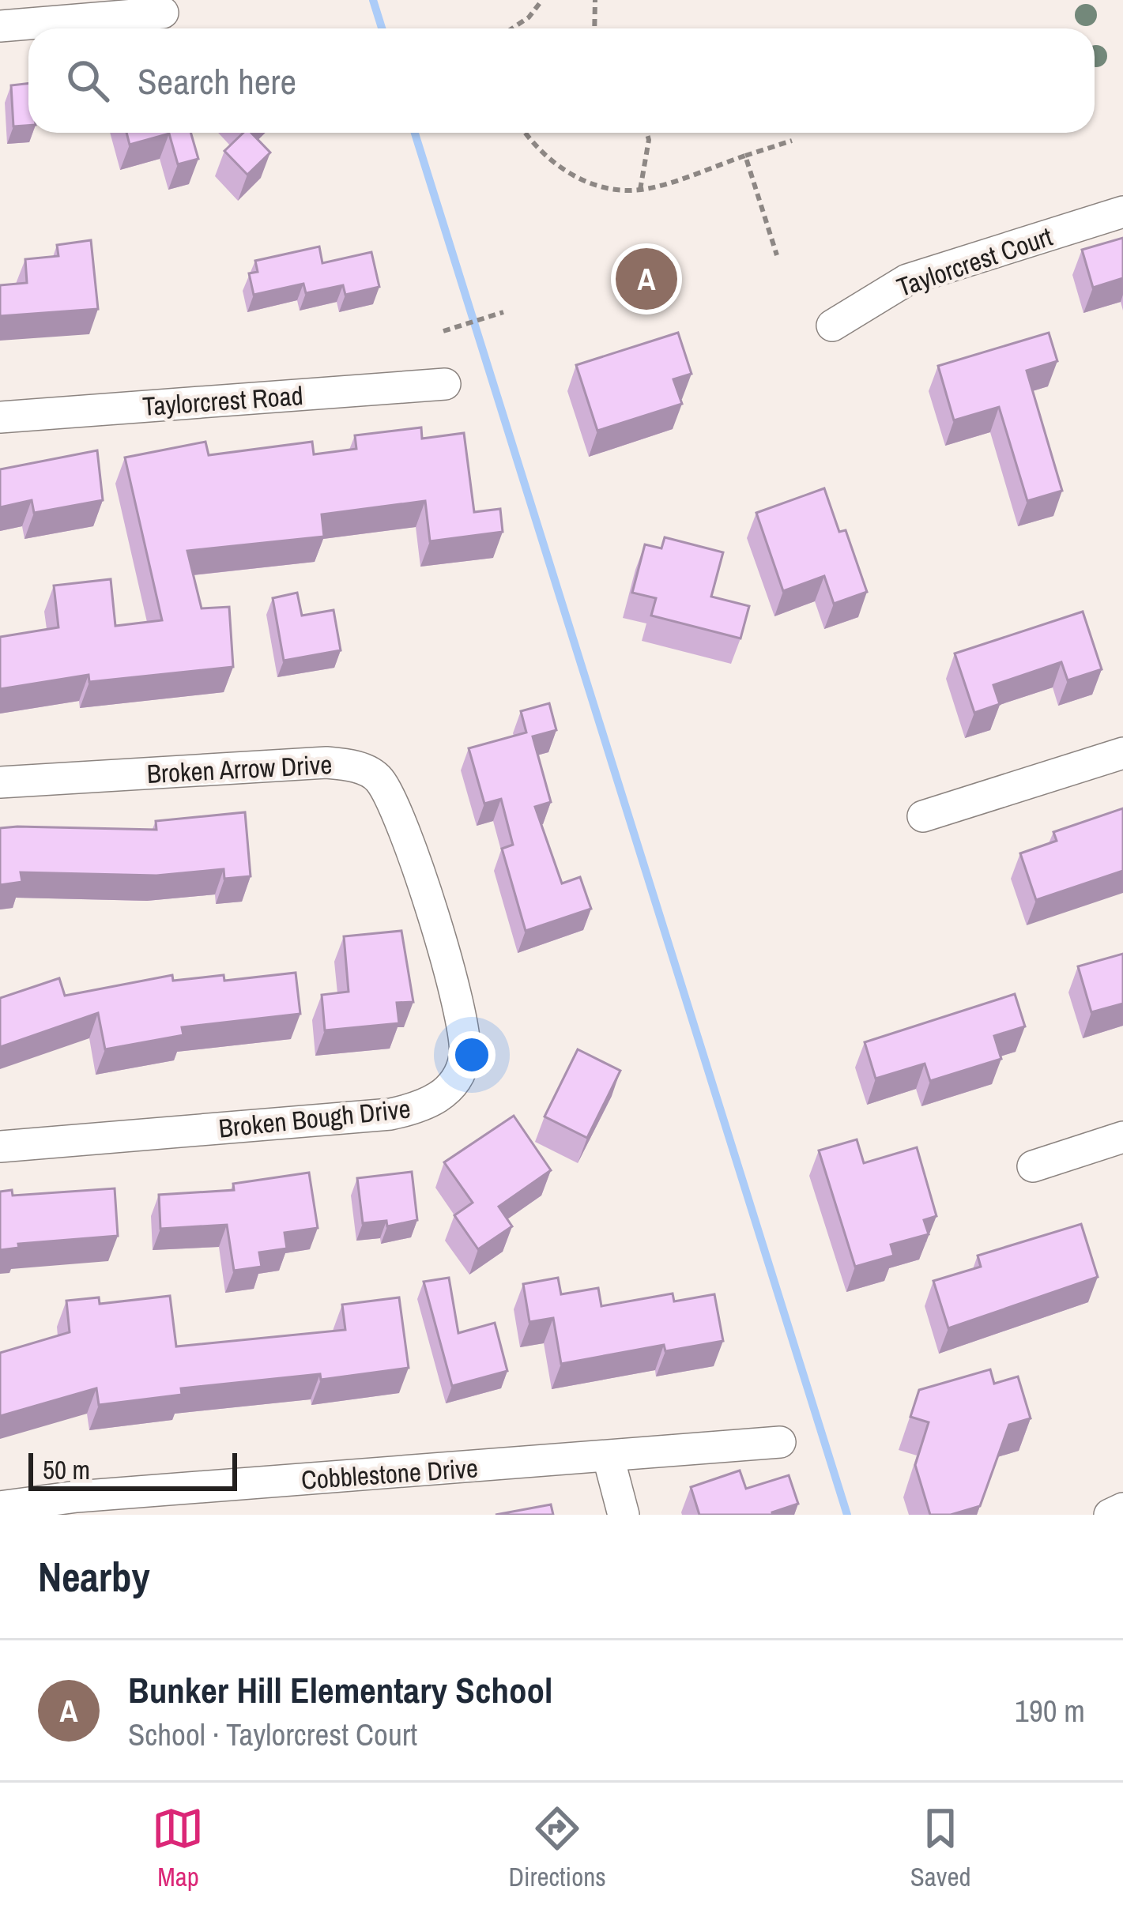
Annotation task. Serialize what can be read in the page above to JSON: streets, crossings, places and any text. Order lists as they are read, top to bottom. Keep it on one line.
{"streets":{"street":["Taylorcrest Court","Taylorcrest Road","Broken Arrow Drive","Broken Bough Drive","Cobblestone Drive"]},"crossings":[["Broken Arrow Drive","Broken Bough Drive"]],"scale_bar":"50 m","page":{"search":"Search here","pins":"A","scale":"50 m","heading":"Nearby","list":[{"mark":"A","name":"Bunker Hill Elementary School","note":"School · Taylorcrest Court","value":"190 m"}],"nav":["Map","Directions","Saved"]}}
